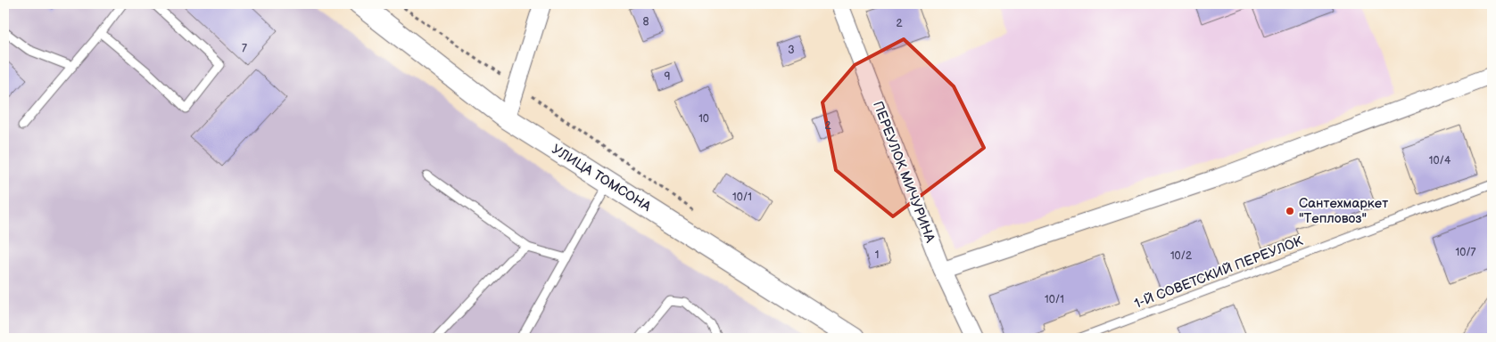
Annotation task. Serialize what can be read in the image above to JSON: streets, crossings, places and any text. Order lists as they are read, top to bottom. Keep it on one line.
{"streets":{"street":["ПЕРЕУЛОК МИЧУРИНА","УЛИЦА ТОМСОНА"],"lane":["1-Й СОВЕТСКИЙ ПЕРЕУЛОК"]},"places":["Сантехмаркет \"Тепловоз\""],"house_numbers":["8","2","7","3","9","10","2","10/4","10/1","10/7","1","10/2","10/1"]}
